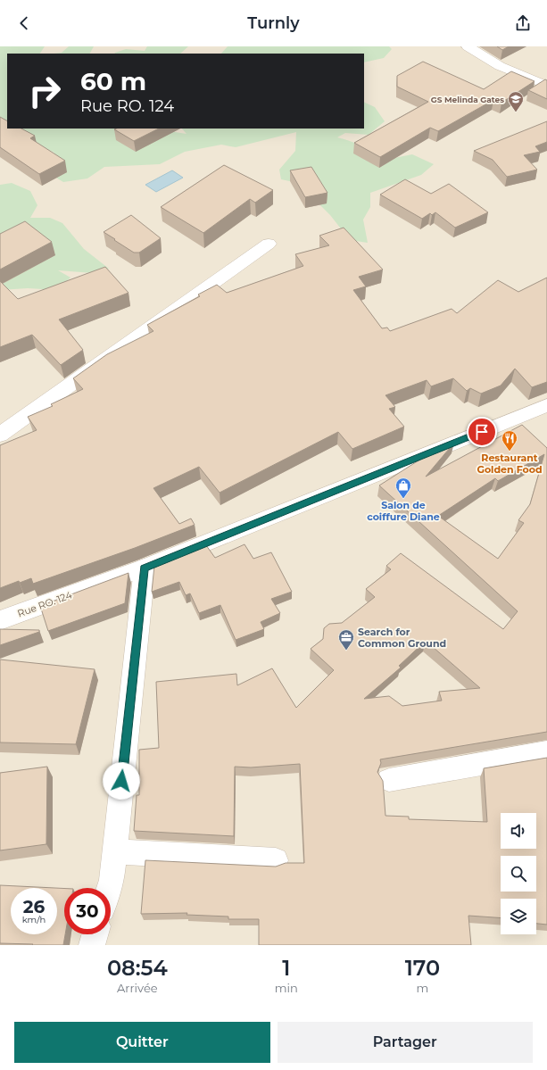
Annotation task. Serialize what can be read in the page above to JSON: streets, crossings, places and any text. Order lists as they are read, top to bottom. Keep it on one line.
{"streets":{"street":["Rue RO. 124"]},"places":{"school or university":["GS Melinda Gates"],"restaurant":["Restaurant Golden Food"],"shop":["Salon de coiffure Diane"],"office":["Search for Common Ground"]},"page":{"header":"Turnly","turn":["60 m","Rue RO. 124"],"speed":"26 km/h","limit":"30","eta":["08:54","Arrivée","1","min","170","m"],"buttons":["Quitter","Partager"]}}
